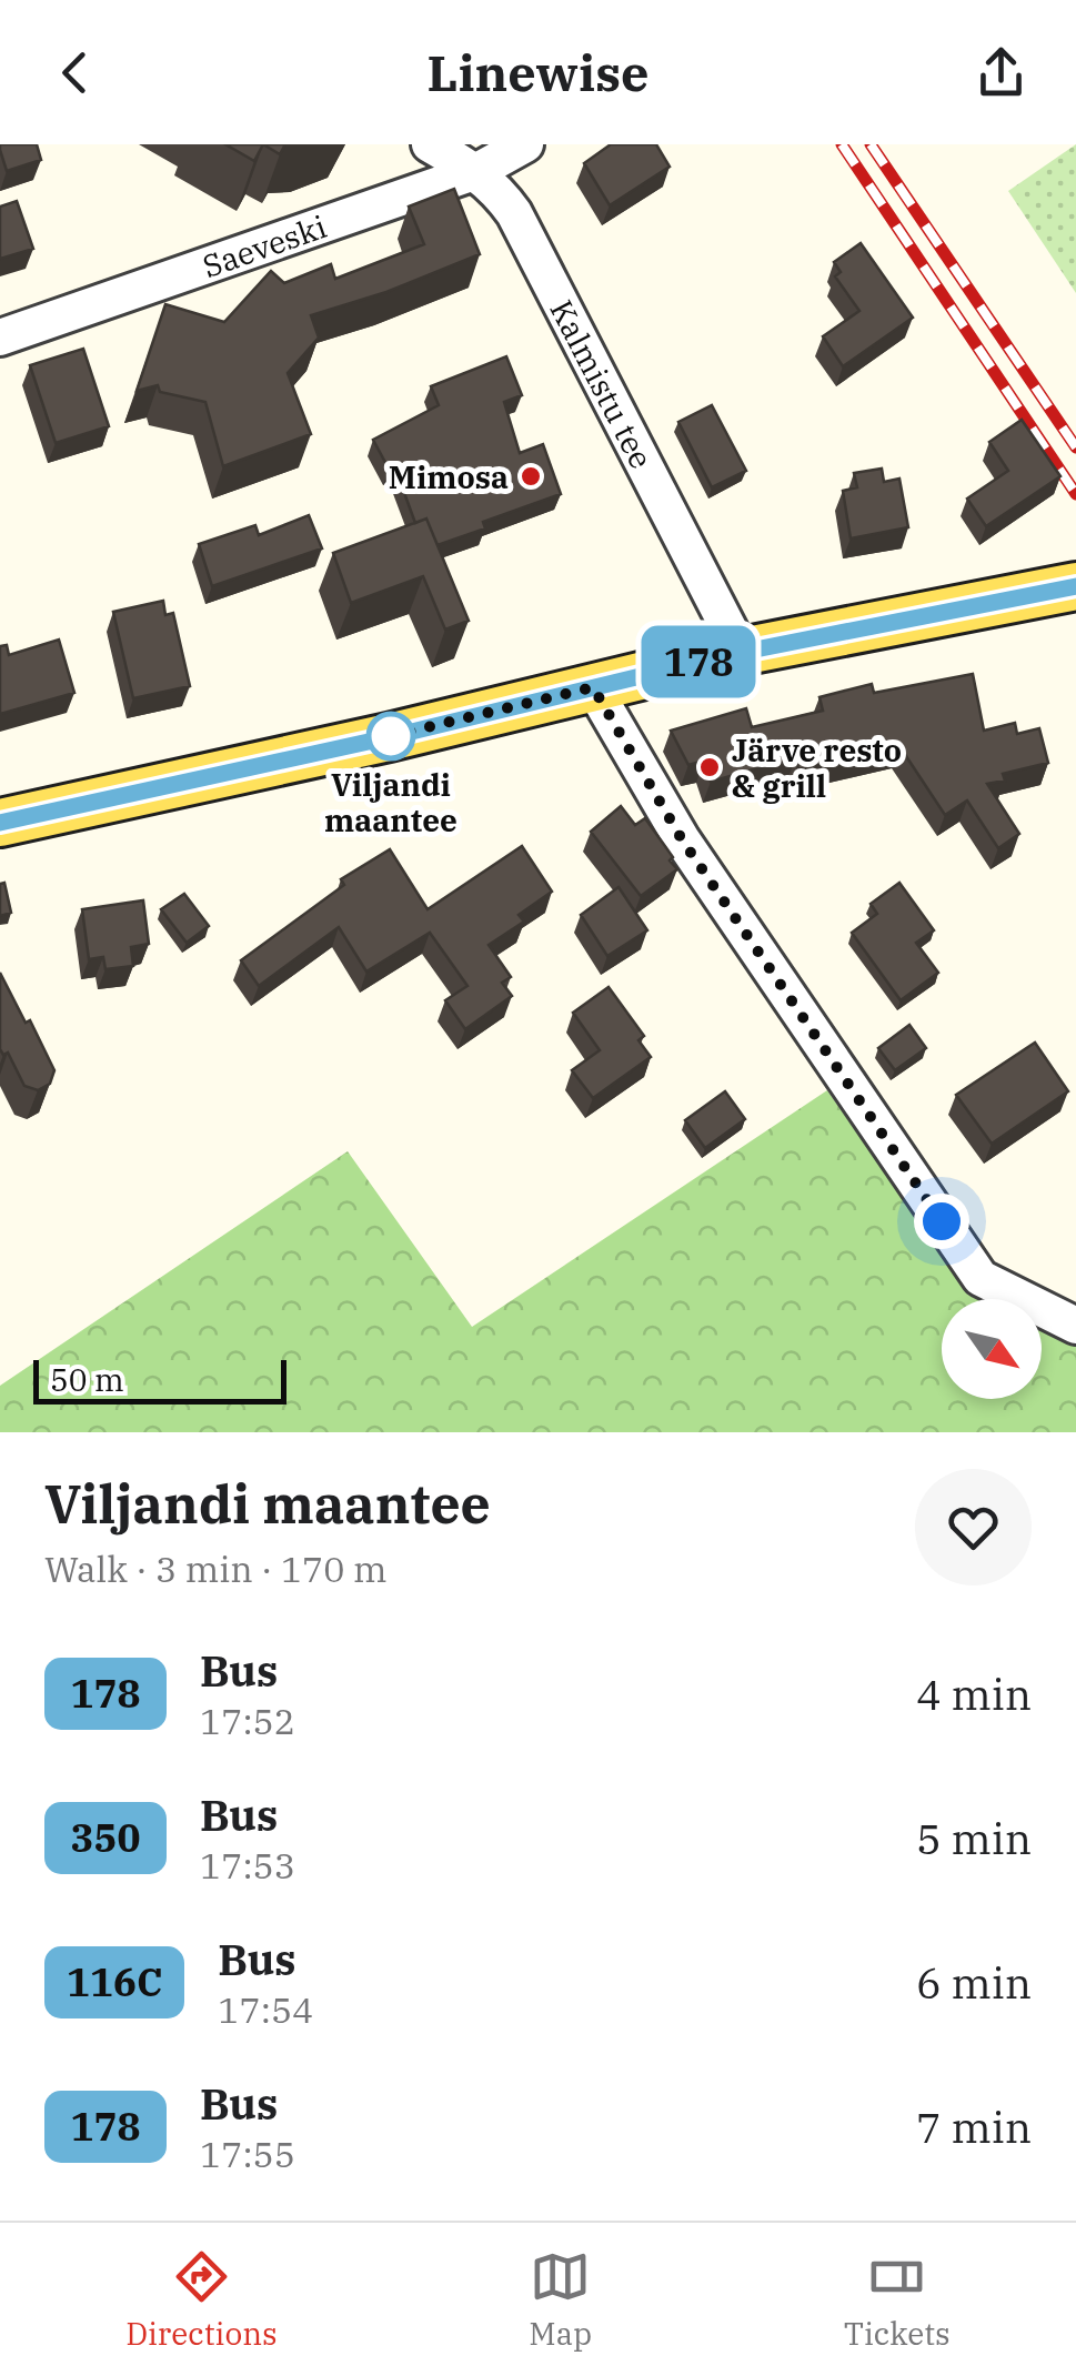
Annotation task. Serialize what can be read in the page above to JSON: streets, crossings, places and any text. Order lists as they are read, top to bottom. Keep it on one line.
{"streets":{"street":["Saeveski","Kalmistu tee"]},"crossings":[["Saeveski","Kalmistu tee"]],"places":["Mimosa","Viljandi maantee","Järve resto & grill"],"lines":["bus line 178"],"scale_bar":"50 m","north":"bottom right","page":{"header":"Linewise","on_map":"178","scale":"50 m","heading":["Viljandi maantee","Walk · 3 min · 170 m"],"list":[{"mark":"178","name":"Bus","note":"17:52","value":"4 min"},{"mark":"350","name":"Bus","note":"17:53","value":"5 min"},{"mark":"116C","name":"Bus","note":"17:54","value":"6 min"},{"mark":"178","name":"Bus","note":"17:55","value":"7 min"}],"tabs":["Directions","Map","Tickets"]}}
